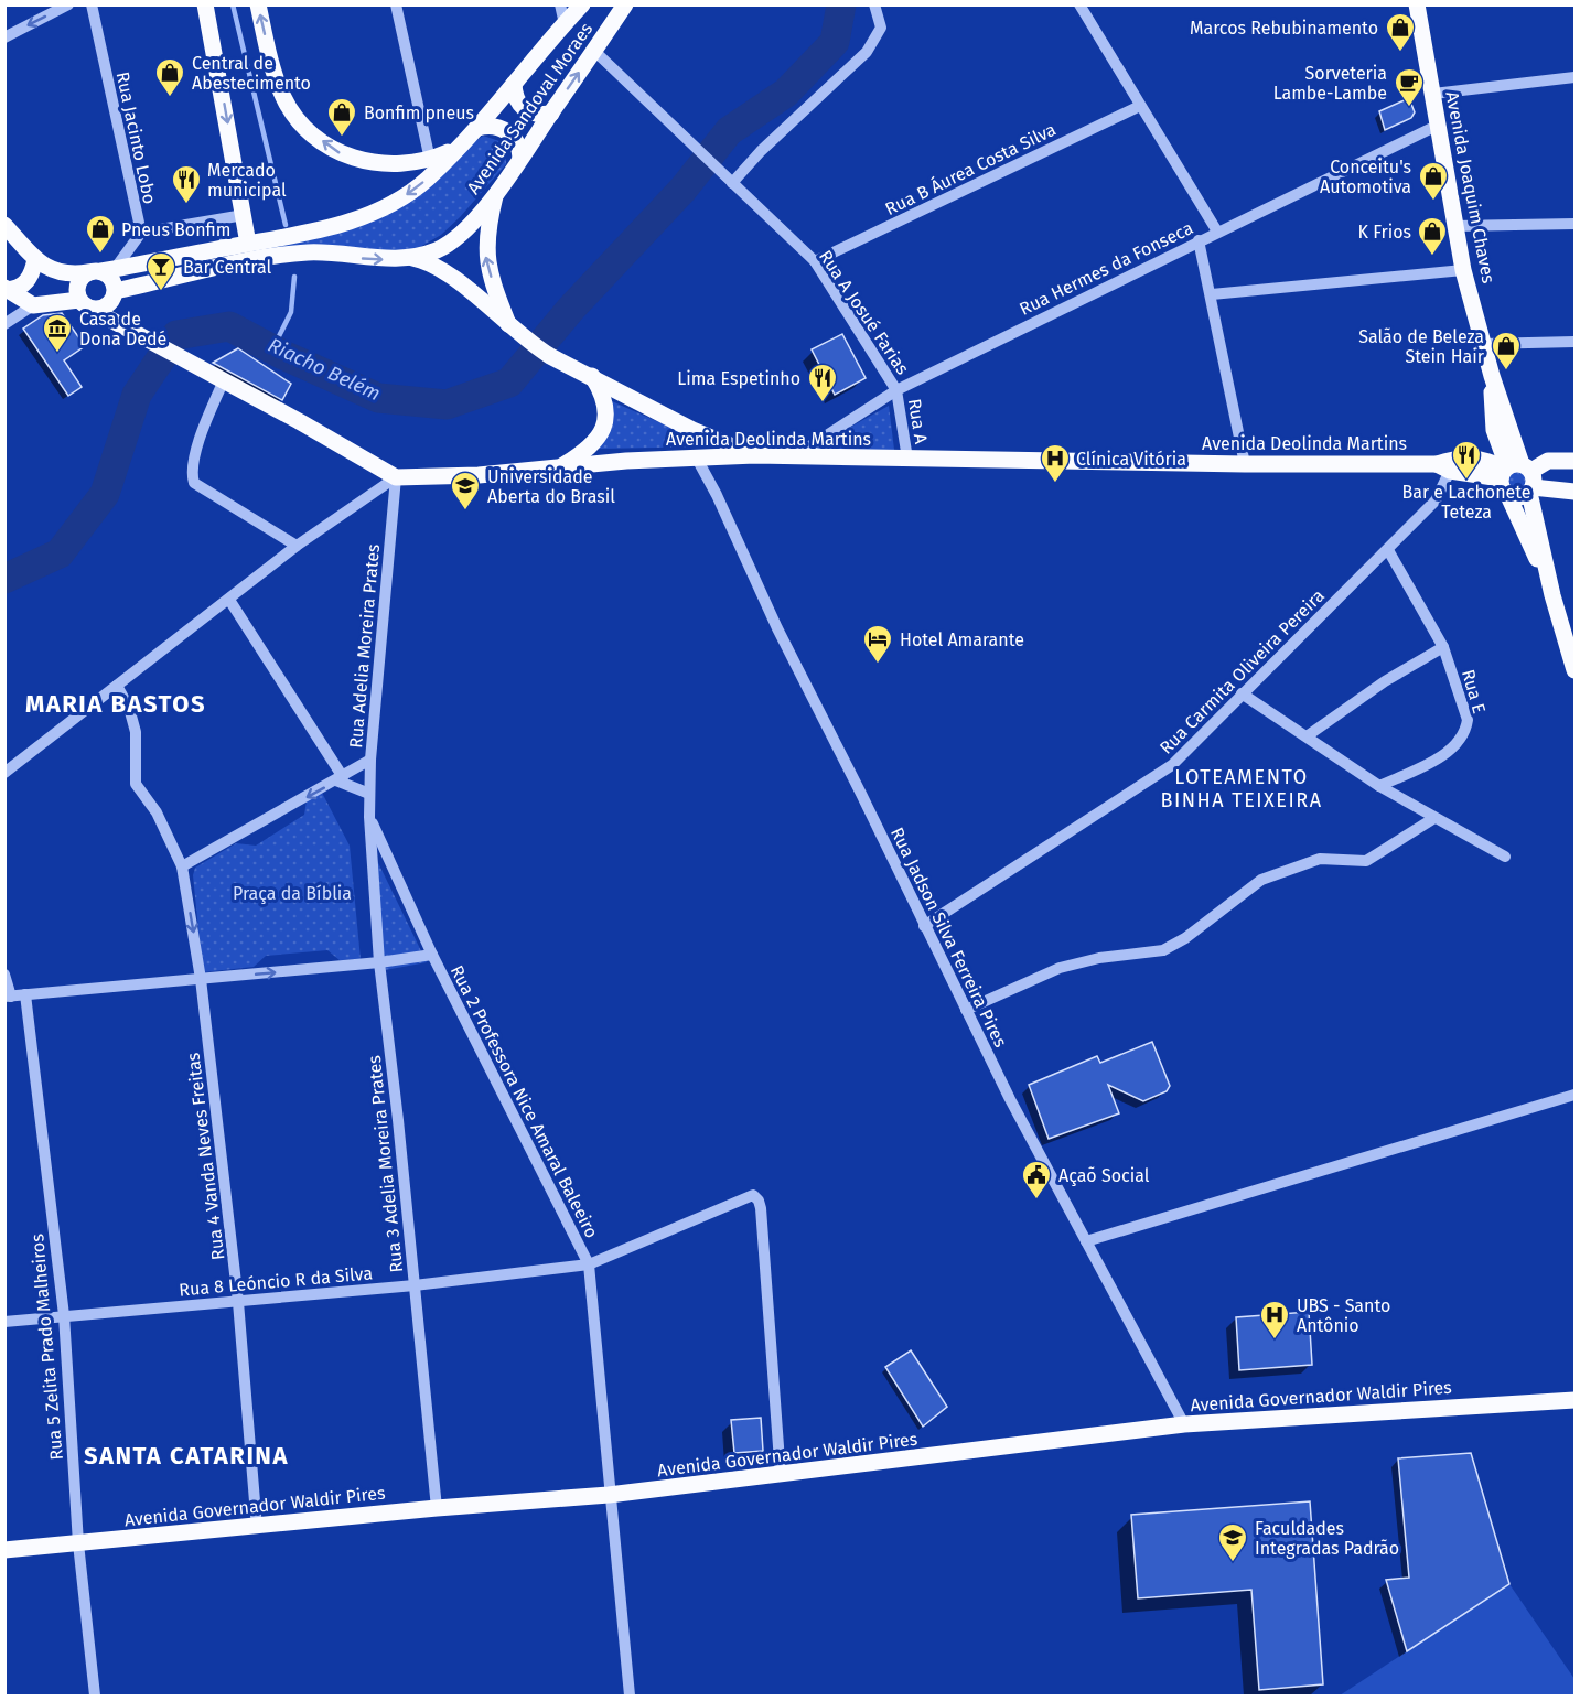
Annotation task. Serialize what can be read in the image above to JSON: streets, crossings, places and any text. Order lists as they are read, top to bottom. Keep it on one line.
{"streets":{"main road":["Avenida Sandoval Moraes","Avenida Joaquim Chaves","Avenida Deolinda Martins","Avenida Governador Waldir Pires"],"street":["Rua Jacinto Lobo","Rua B Áurea Costa Silva","Rua Hermes da Fonseca","Rua A Josué Farias","Rua A","Rua Adelia Moreira Prates","Rua Carmita Oliveira Pereira","Rua E","Rua Jadson Silva Ferreira Pires","Rua 2 Professora Nice Amaral Baleeiro","Rua 4 Vanda Neves Freitas","Rua 3 Adelia Moreira Prates","Rua 8 Leóncio R da Silva","Rua 5 Zelita Prado Malheiros"]},"crossings":[["Avenida Sandoval Moraes","Rua Jacinto Lobo"],["Avenida Sandoval Moraes","Rua A Josué Farias"],["Rua B Áurea Costa Silva","Rua A Josué Farias"],["Avenida Joaquim Chaves","Rua Hermes da Fonseca"],["Avenida Joaquim Chaves","Avenida Deolinda Martins"],["Rua Hermes da Fonseca","Rua A Josué Farias"],["Rua Hermes da Fonseca","Rua A"],["Rua Hermes da Fonseca","Avenida Deolinda Martins"],["Rua A Josué Farias","Rua A"],["Rua A","Avenida Deolinda Martins"],["Avenida Deolinda Martins","Rua Adelia Moreira Prates"],["Avenida Deolinda Martins","Rua Carmita Oliveira Pereira"],["Avenida Deolinda Martins","Rua Jadson Silva Ferreira Pires"],["Rua Adelia Moreira Prates","Rua 2 Professora Nice Amaral Baleeiro"],["Rua Adelia Moreira Prates","Rua 3 Adelia Moreira Prates"],["Rua Carmita Oliveira Pereira","Rua E"],["Rua Carmita Oliveira Pereira","Rua Jadson Silva Ferreira Pires"],["Rua Jadson Silva Ferreira Pires","Avenida Governador Waldir Pires"],["Rua 2 Professora Nice Amaral Baleeiro","Rua 3 Adelia Moreira Prates"],["Rua 2 Professora Nice Amaral Baleeiro","Rua 8 Leóncio R da Silva"],["Rua 4 Vanda Neves Freitas","Rua 8 Leóncio R da Silva"],["Rua 4 Vanda Neves Freitas","Avenida Governador Waldir Pires"],["Rua 3 Adelia Moreira Prates","Rua 8 Leóncio R da Silva"],["Rua 3 Adelia Moreira Prates","Avenida Governador Waldir Pires"],["Rua 8 Leóncio R da Silva","Rua 5 Zelita Prado Malheiros"],["Rua 8 Leóncio R da Silva","Avenida Governador Waldir Pires"],["Rua 5 Zelita Prado Malheiros","Avenida Governador Waldir Pires"]],"districts":["MARIA BASTOS","LOTEAMENTO BINHA TEIXEIRA","SANTA CATARINA"],"water":["Riacho Belém"],"parks":["Praça da Bíblia"],"places":{"shop":["Marcos Rebubinamento","Central de Abestecimento","Bonfim pneus","Conceitu's Automotiva","Pneus Bonfim","K Frios","Salão de Beleza Stein Hair"],"cafe":["Sorveteria Lambe-Lambe"],"restaurant":["Mercado municipal","Lima Espetinho","Bar e Lachonete Teteza"],"bar":["Bar Central"],"museum":["Casa de Dona Dedé"],"hospital":["Clínica Vitória","UBS - Santo Antônio"],"school or university":["Universidade Aberta do Brasil","Faculdades Integradas Padrão"],"hotel":["Hotel Amarante"],"public building":["Açaõ Social"]}}
